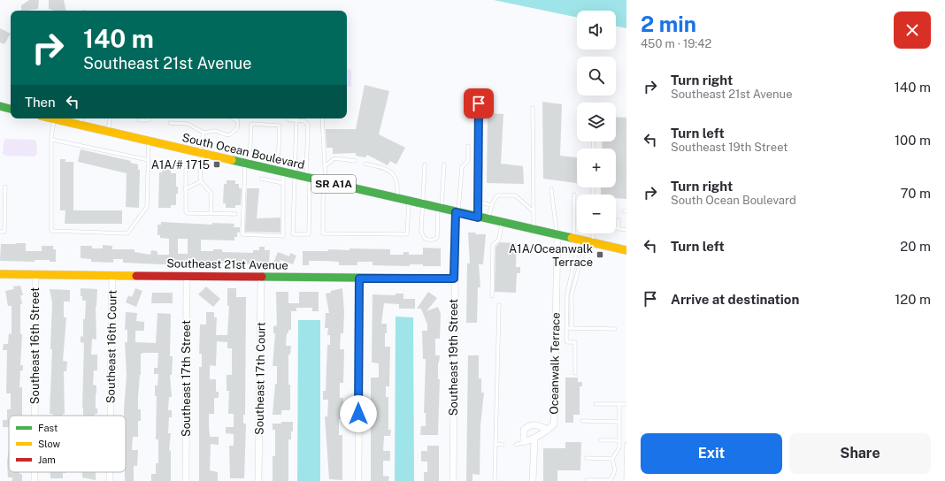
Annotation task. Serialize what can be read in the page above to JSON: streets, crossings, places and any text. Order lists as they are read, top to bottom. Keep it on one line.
{"streets":{"main road":["South Ocean Boulevard","SR A1A","Southeast 21st Avenue"],"street":["Southeast 16th Street","Southeast 16th Court","Southeast 19th Street","Oceanwalk Terrace","Southeast 17th Street","Southeast 17th Court"]},"crossings":[["South Ocean Boulevard","Southeast 19th Street"],["South Ocean Boulevard","Oceanwalk Terrace"],["Southeast 21st Avenue","Southeast 16th Street"],["Southeast 21st Avenue","Southeast 16th Court"],["Southeast 21st Avenue","Southeast 19th Street"],["Southeast 21st Avenue","Southeast 17th Street"],["Southeast 21st Avenue","Southeast 17th Court"]],"places":{"transit":["A1A/# 1715","A1A/Oceanwalk Terrace"]},"legend":["Fast","Slow","Jam"],"page":{"heading":["2 min","450 m · 19:42"],"map_buttons":["+","−"],"turn":["140 m","Southeast 21st Avenue"],"list":[{"name":"Turn right","note":"Southeast 21st Avenue","value":"140 m"},{"name":"Turn left","note":"Southeast 19th Street","value":"100 m"},{"name":"Turn right","note":"South Ocean Boulevard","value":"70 m"},{"name":"Turn left","value":"20 m"},{"name":"Arrive at destination","value":"120 m"}],"then":"Then","buttons":["Exit","Share"]}}
